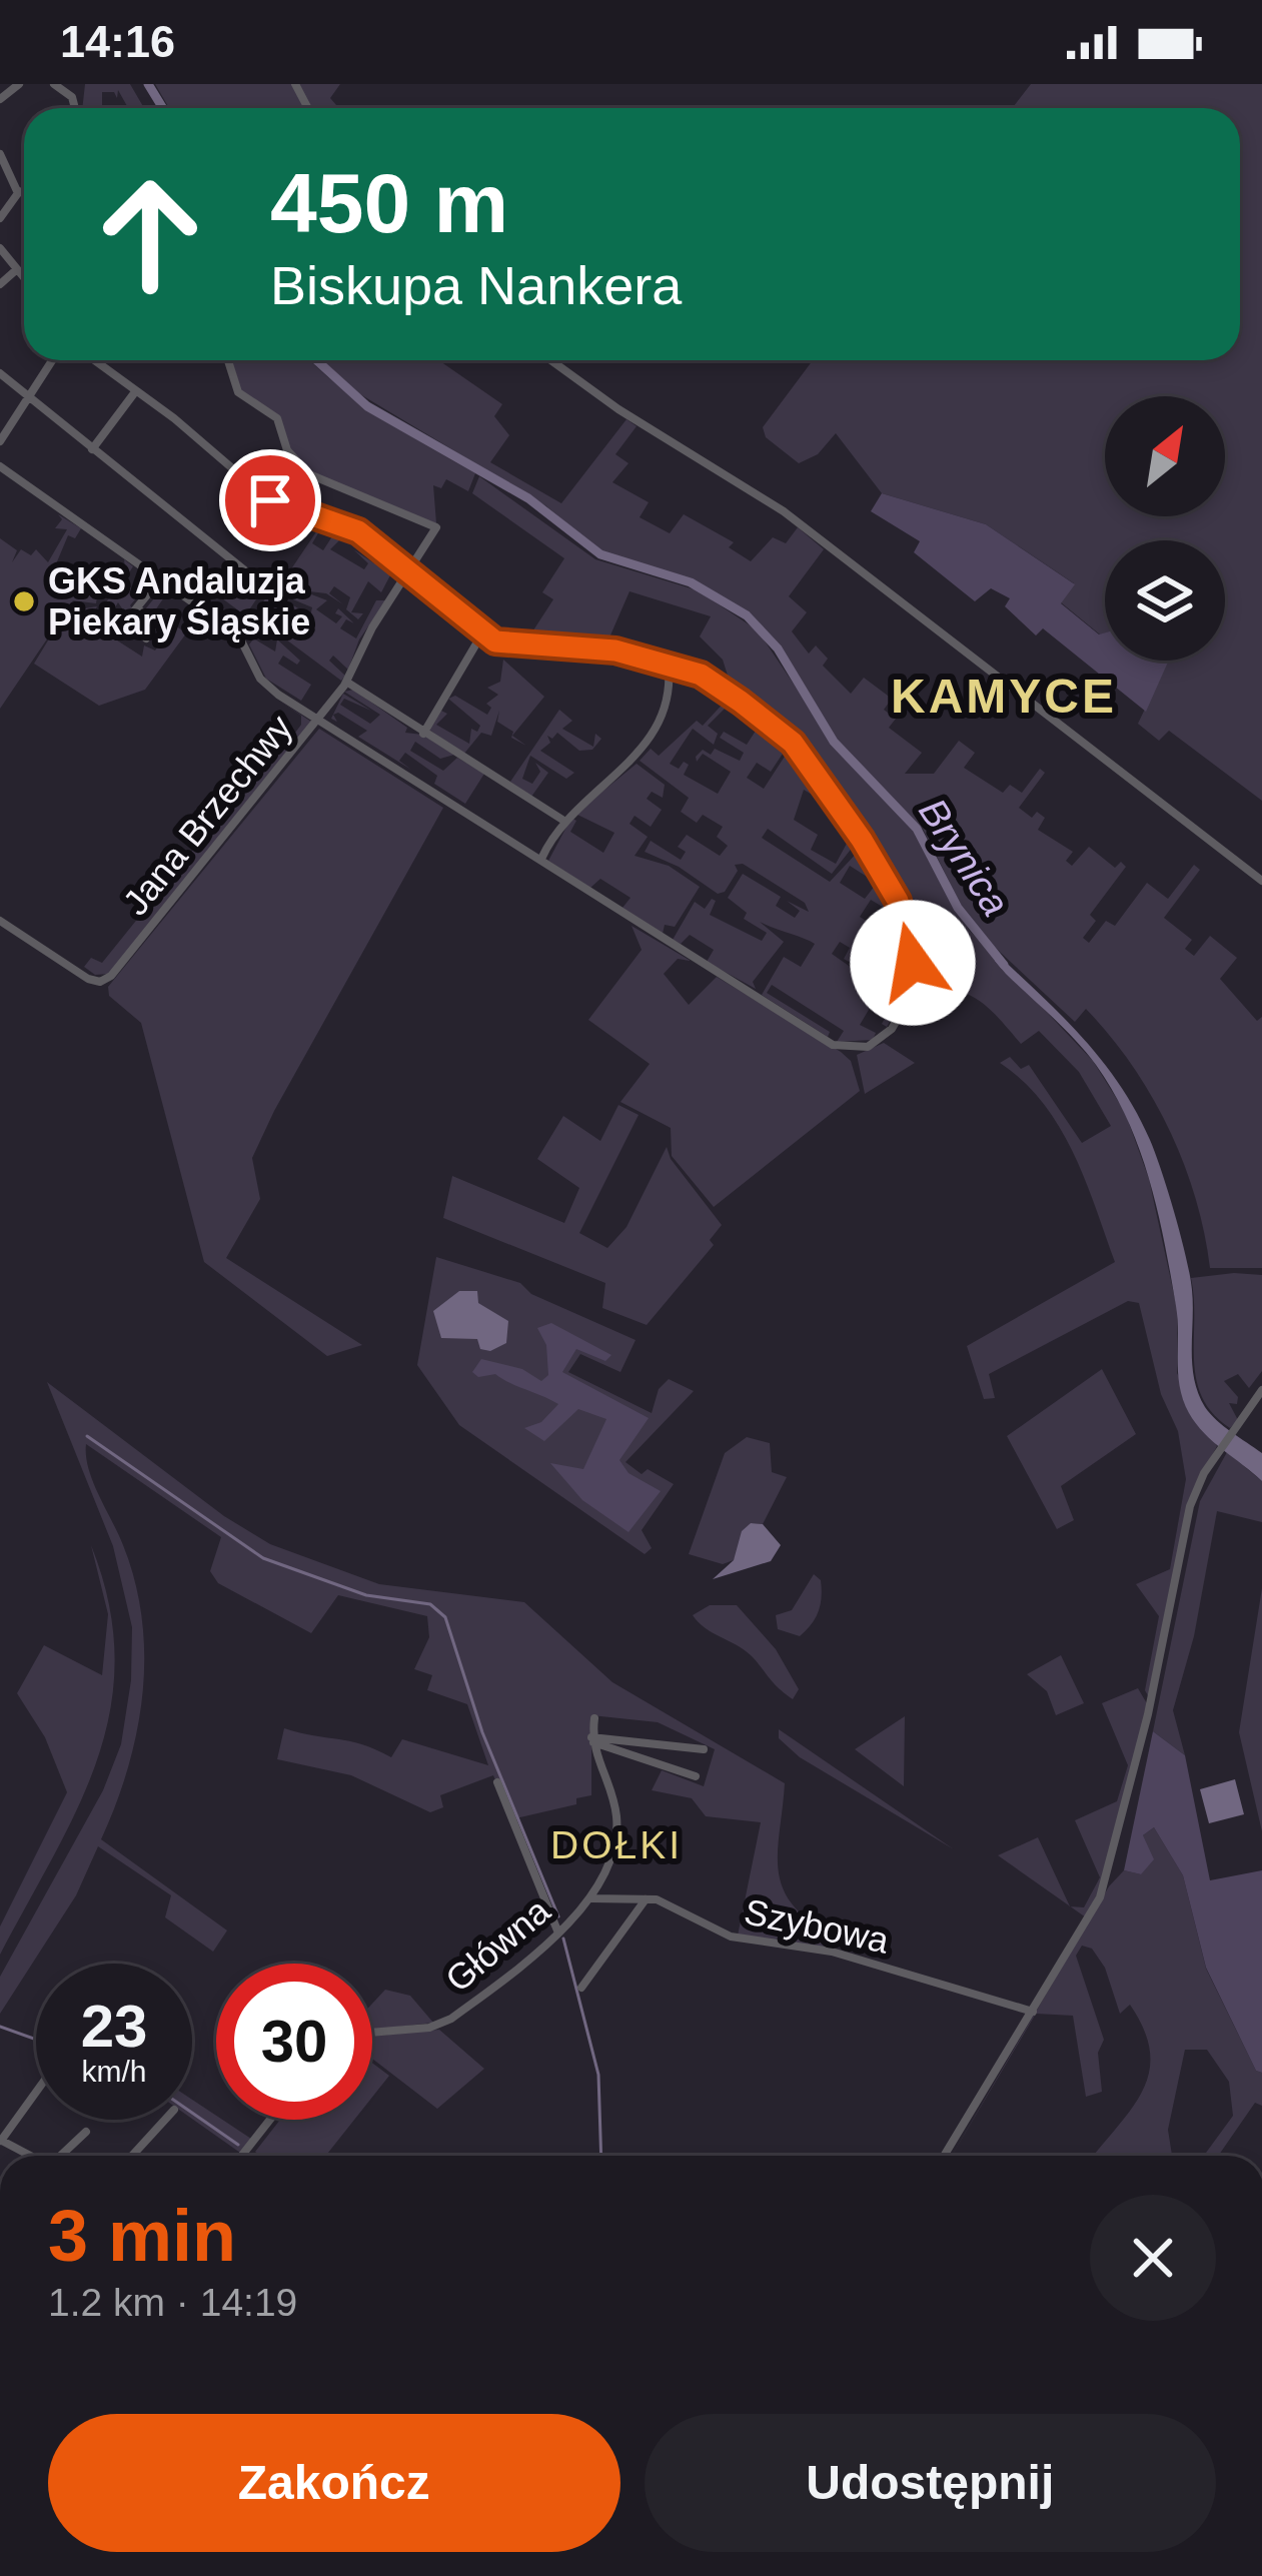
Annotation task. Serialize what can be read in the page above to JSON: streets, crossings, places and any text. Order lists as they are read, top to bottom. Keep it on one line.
{"streets":{"street":["Jana Brzechwy","Szybowa","Główna"]},"crossings":[["Szybowa","Główna"]],"districts":["KAMYCE","DOŁKI"],"water":["Brynica"],"places":["GKS Andaluzja Piekary Śląskie"],"north":"top right","page":{"status":"14:16","turn":["450 m","Biskupa Nankera"],"speed":"23 km/h","limit":"30","heading":["3 min","1.2 km · 14:19"],"buttons":["Zakończ","Udostępnij"]}}
